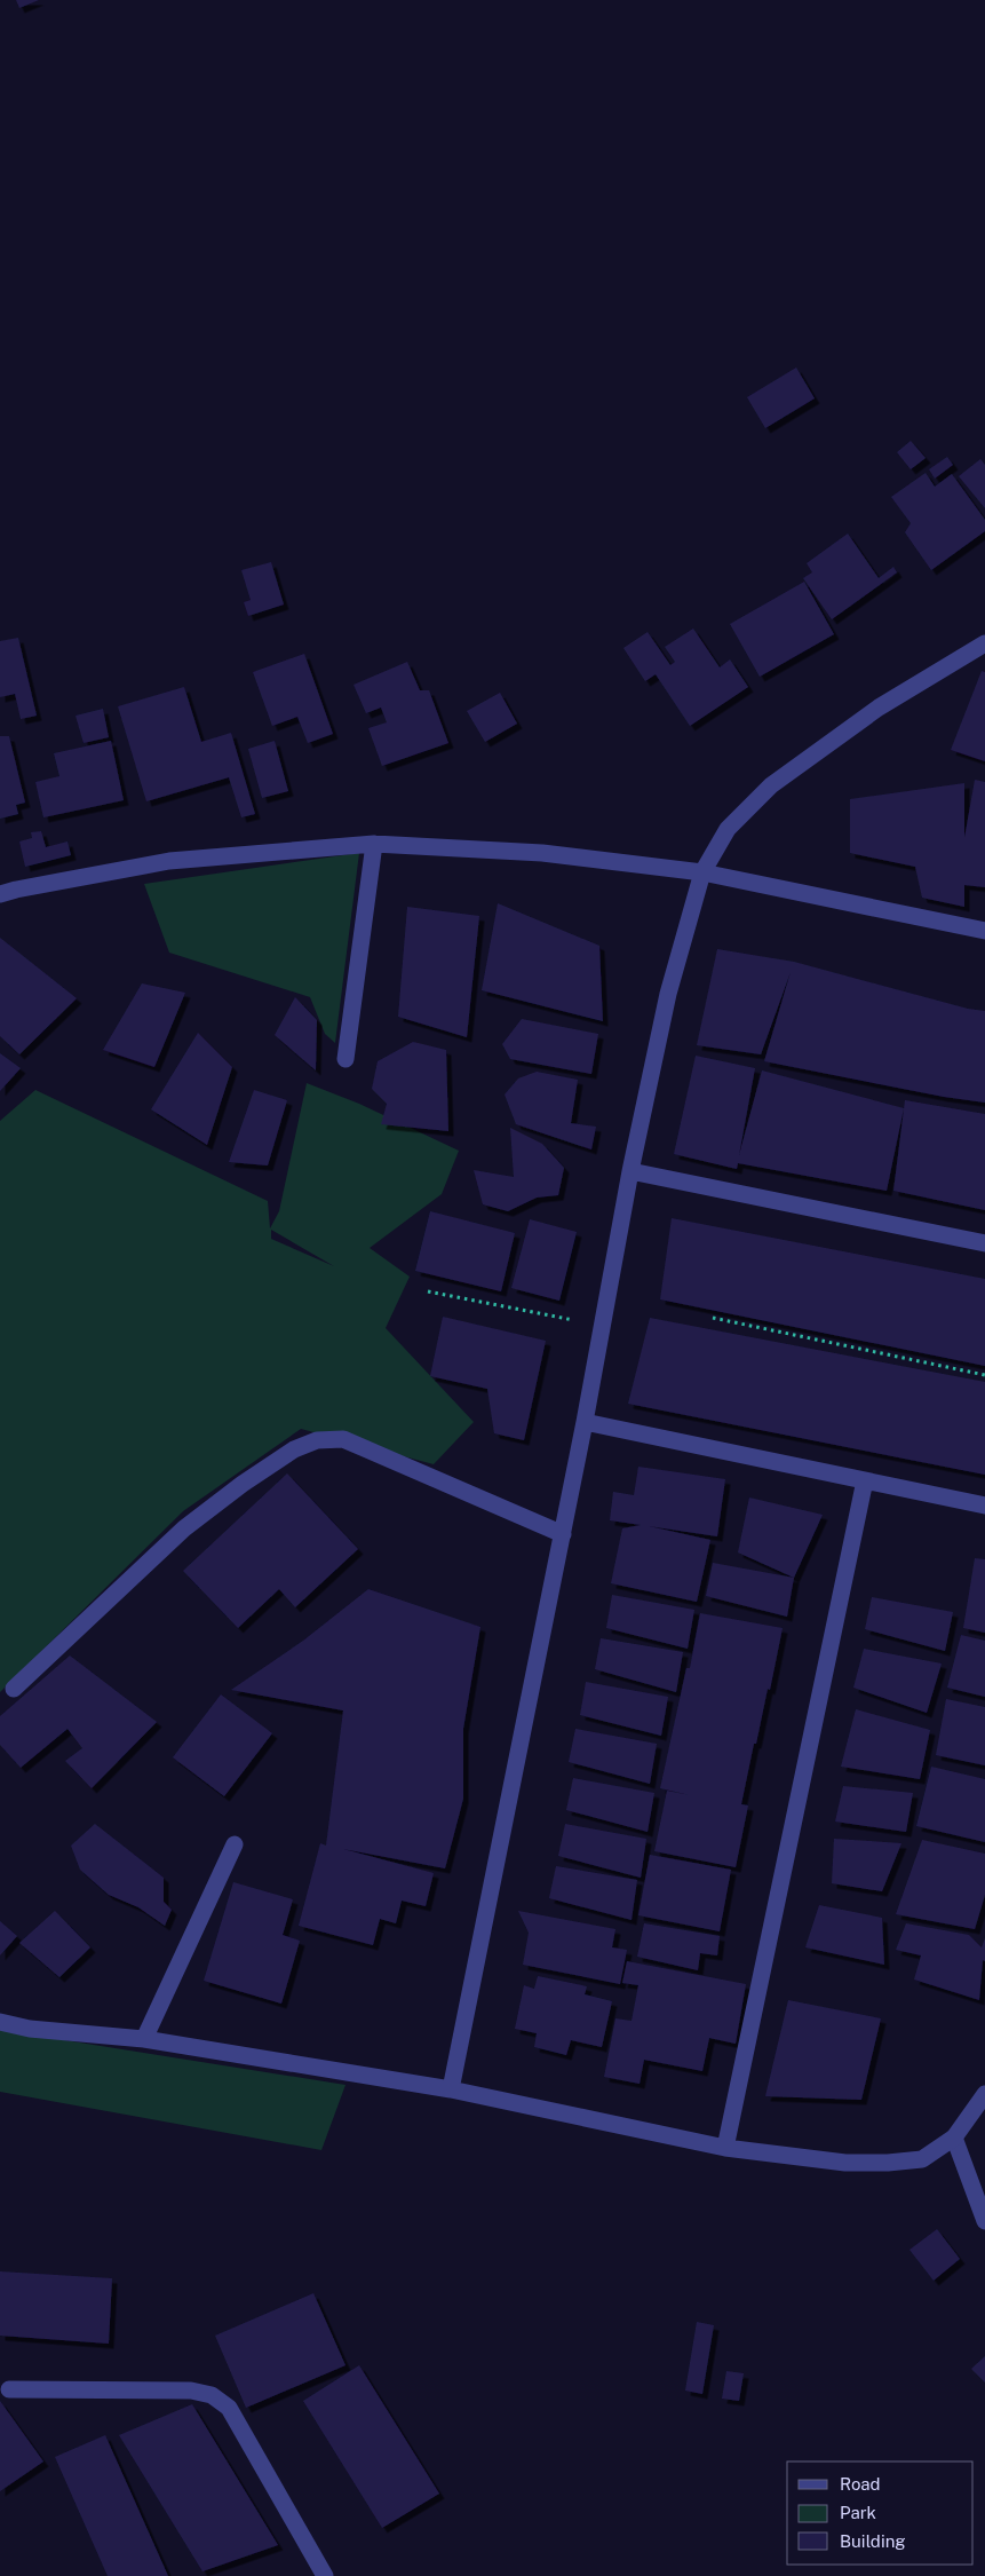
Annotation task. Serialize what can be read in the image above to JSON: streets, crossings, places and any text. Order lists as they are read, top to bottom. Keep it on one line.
{"legend":["Road","Park","Building"]}
